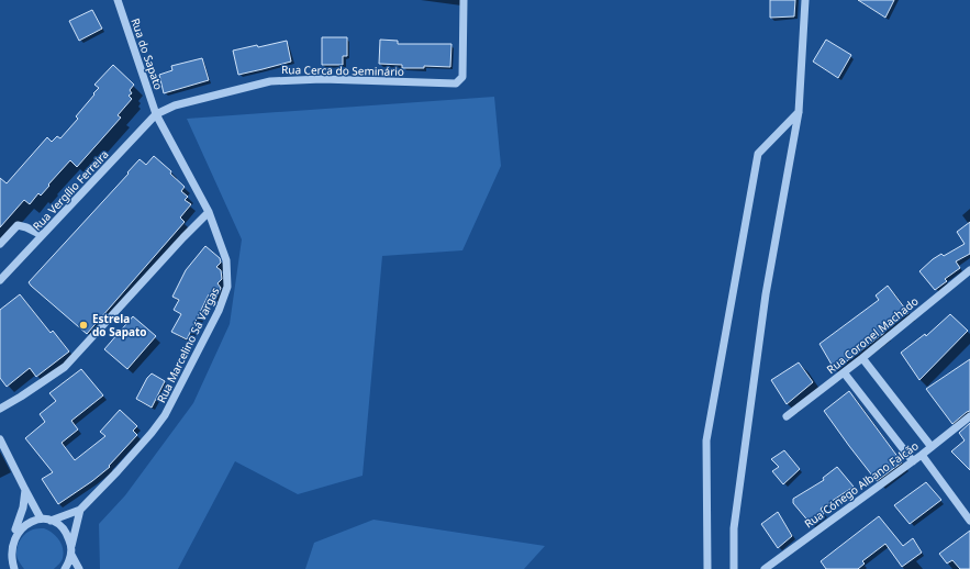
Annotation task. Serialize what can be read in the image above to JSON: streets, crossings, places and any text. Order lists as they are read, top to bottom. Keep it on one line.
{"streets":{"street":["Rua do Sapato","Rua Cerca do Seminário","Rua Vergílio Ferreira","Rua Coronel Machado","Rua Marcelino Sá Vargas","Rua Cónego Albano Falcão"]},"crossings":[["Rua do Sapato","Rua Cerca do Seminário"],["Rua do Sapato","Rua Vergílio Ferreira"],["Rua do Sapato","Rua Marcelino Sá Vargas"],["Rua Cerca do Seminário","Rua Vergílio Ferreira"],["Rua Cerca do Seminário","Rua Marcelino Sá Vargas"],["Rua Vergílio Ferreira","Rua Marcelino Sá Vargas"]],"places":["Estrela do Sapato"]}
